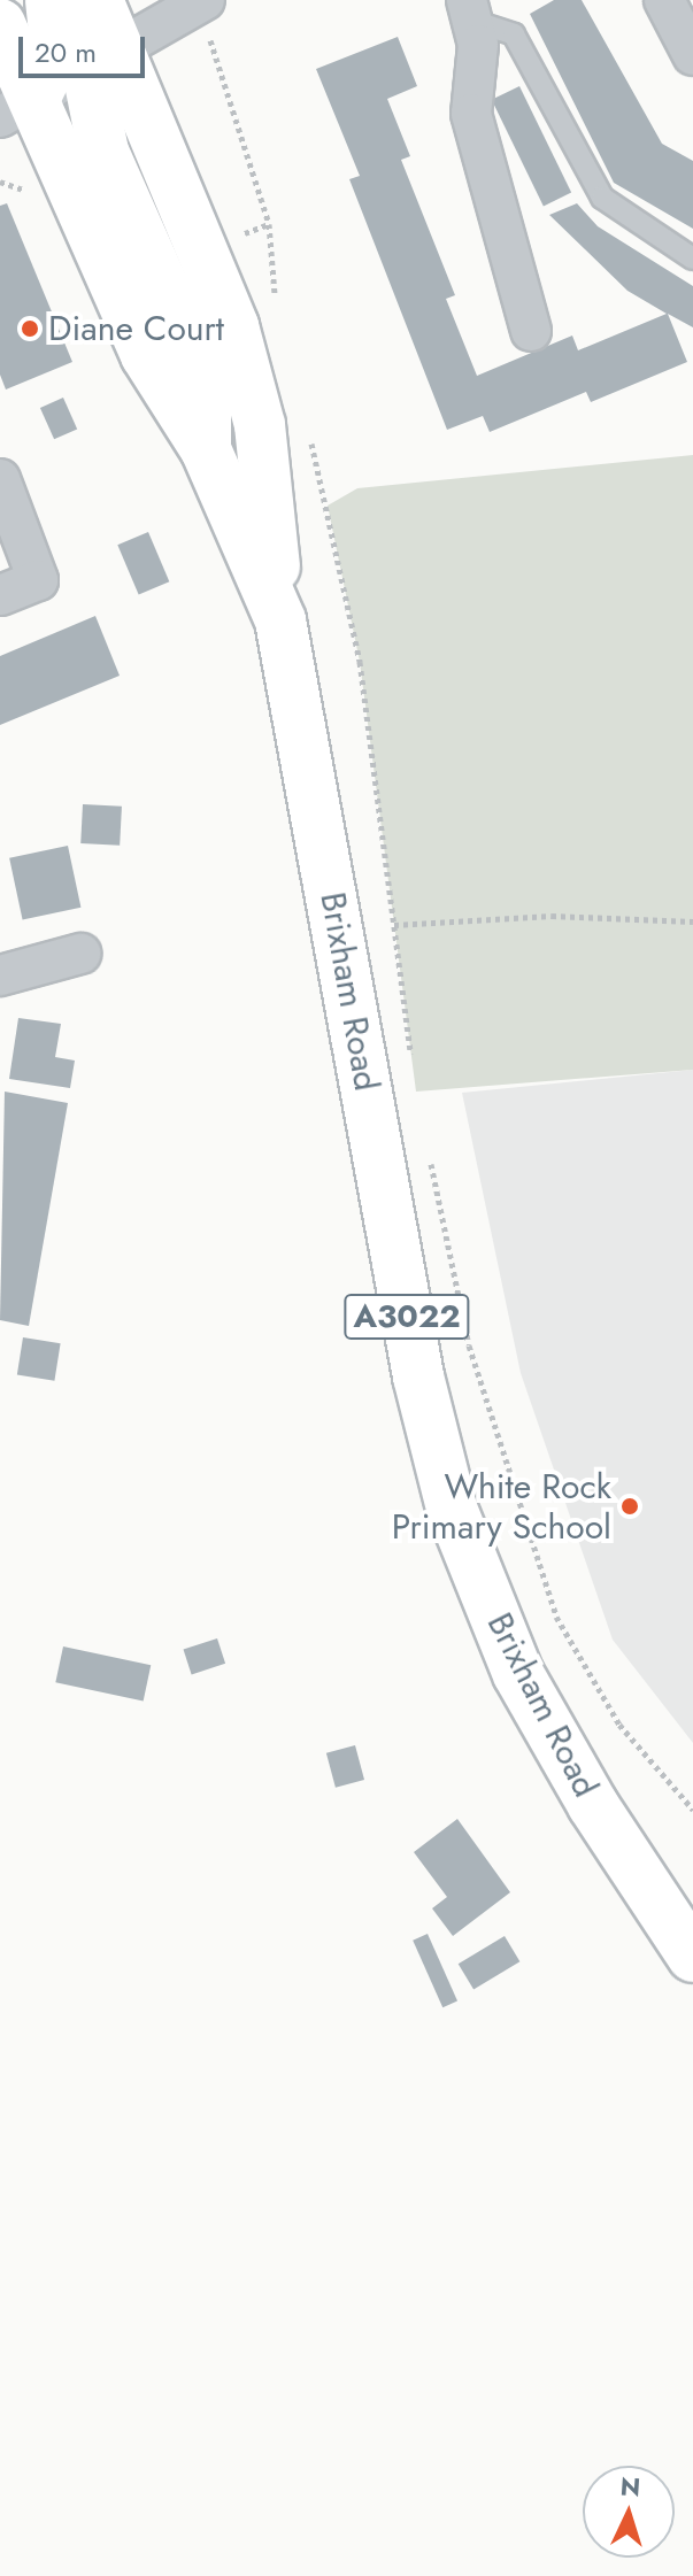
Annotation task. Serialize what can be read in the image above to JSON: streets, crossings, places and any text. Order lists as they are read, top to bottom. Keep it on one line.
{"streets":{"main road":["Brixham Road","A3022"]},"crossings":[["Brixham Road","A3022"]],"places":["Diane Court","White Rock Primary School"],"scale_bar":"20 m","north":"top"}
